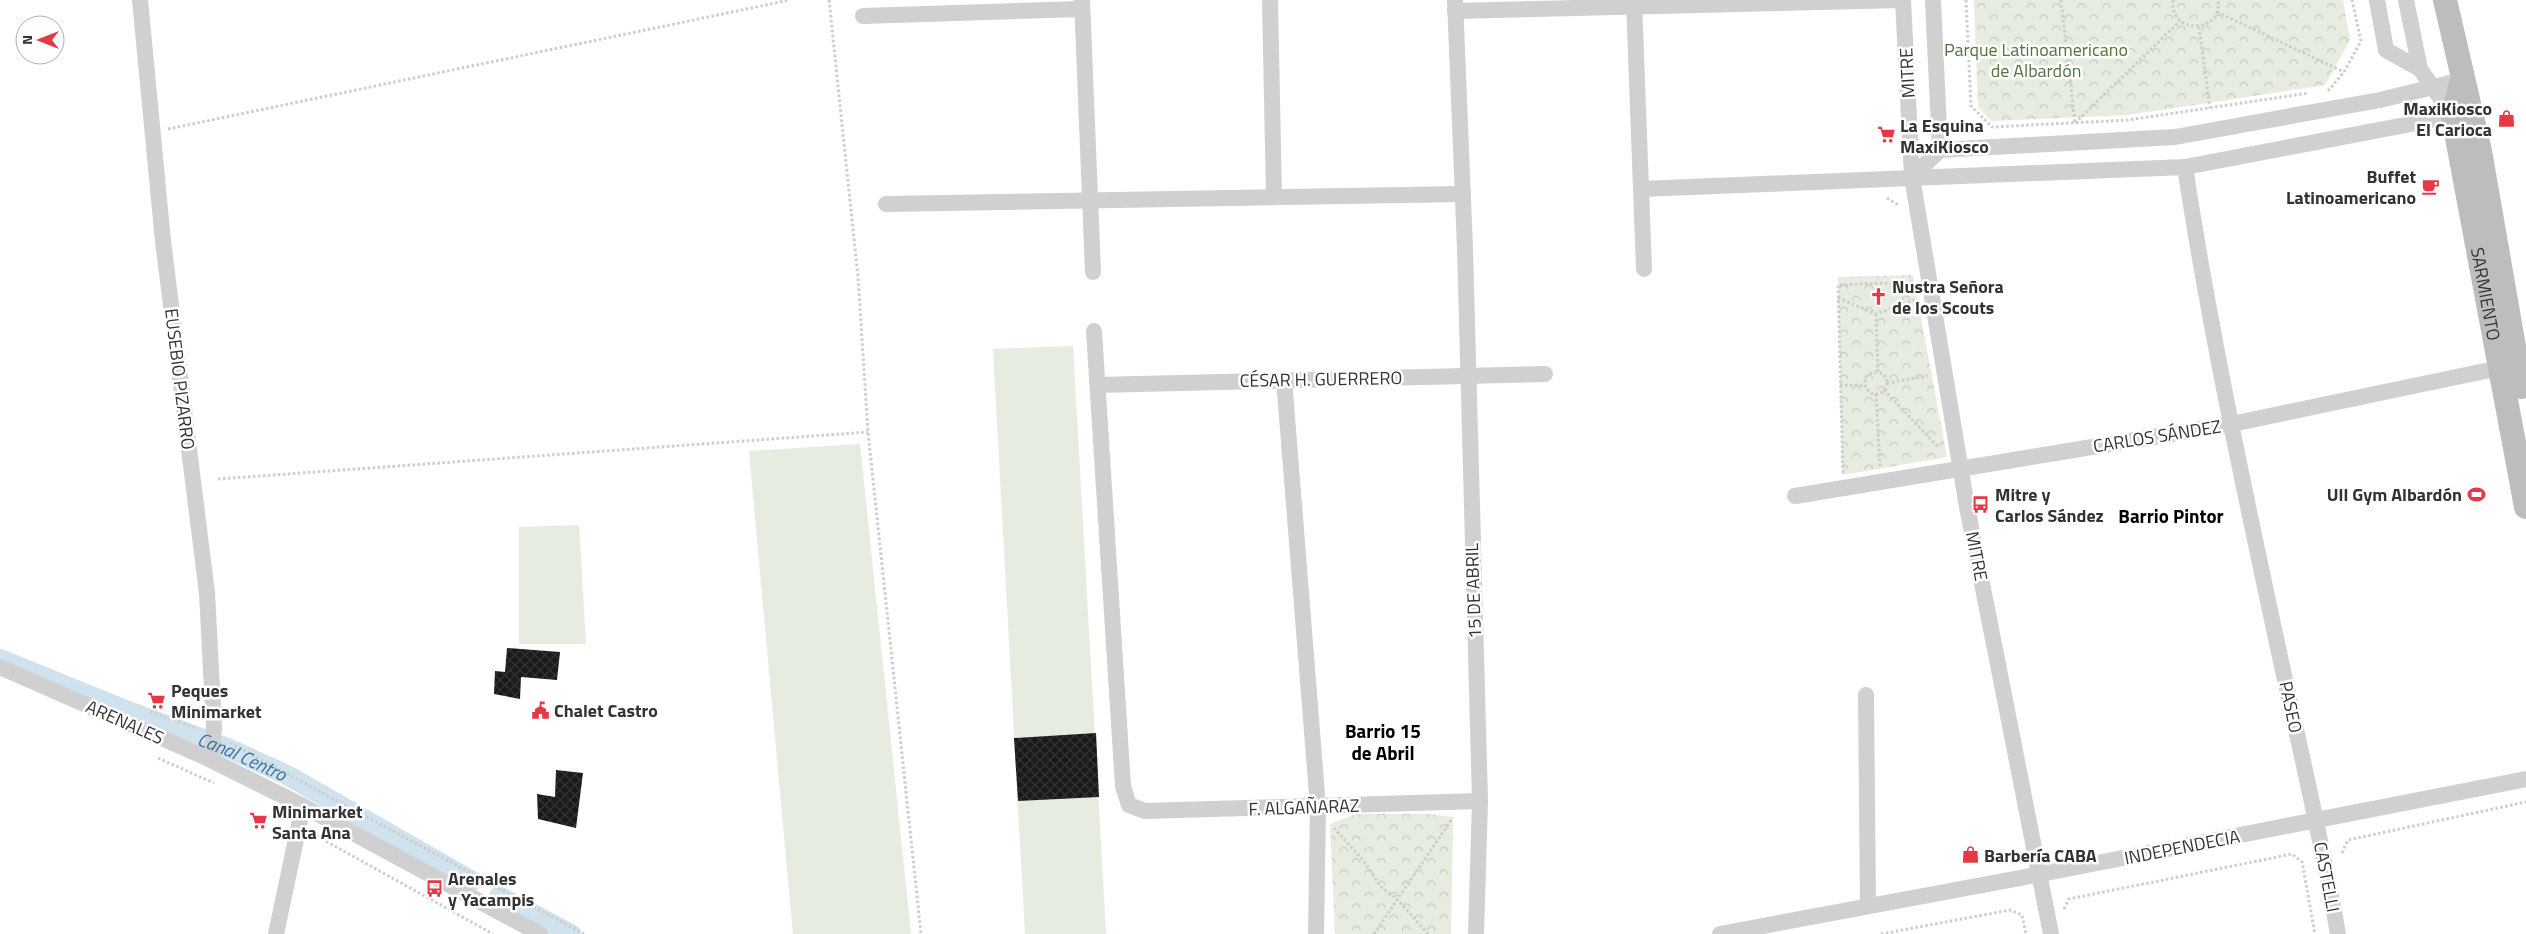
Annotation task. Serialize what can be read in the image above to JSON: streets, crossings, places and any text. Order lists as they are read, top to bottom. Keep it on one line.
{"streets":{"main road":["SARMIENTO"],"street":["MITRE","EUSEBIO PIZARRO","CÉSAR H. GUERRERO","CARLOS SÁNDEZ","15 DE ABRIL","PASEO","ARENALES","F. ALGAÑARAZ","INDEPENDECIA","CASTELLI"]},"crossings":[["MITRE","CARLOS SÁNDEZ"],["MITRE","INDEPENDECIA"],["SARMIENTO","CARLOS SÁNDEZ"],["EUSEBIO PIZARRO","ARENALES"],["CÉSAR H. GUERRERO","15 DE ABRIL"],["CÉSAR H. GUERRERO","F. ALGAÑARAZ"],["CARLOS SÁNDEZ","PASEO"],["15 DE ABRIL","F. ALGAÑARAZ"],["PASEO","INDEPENDECIA"],["PASEO","CASTELLI"],["INDEPENDECIA","CASTELLI"]],"districts":["Barrio Pintor","Barrio 15 de Abril"],"water":["Canal Centro"],"parks":["Parque Latinoamericano de Albardón"],"places":{"shop":["MaxiKiosco El Carioca","Barbería CABA"],"supermarket":["La Esquina MaxiKiosco","Peques Minimarket","Minimarket Santa Ana"],"cafe":["Buffet Latinoamericano"],"church":["Nustra Señora de los Scouts"],"sports":["Ull Gym Albardón"],"bus stop":["Mitre y Carlos Sández","Arenales y Yacampis"],"public building":["Chalet Castro"]},"north":"left"}
